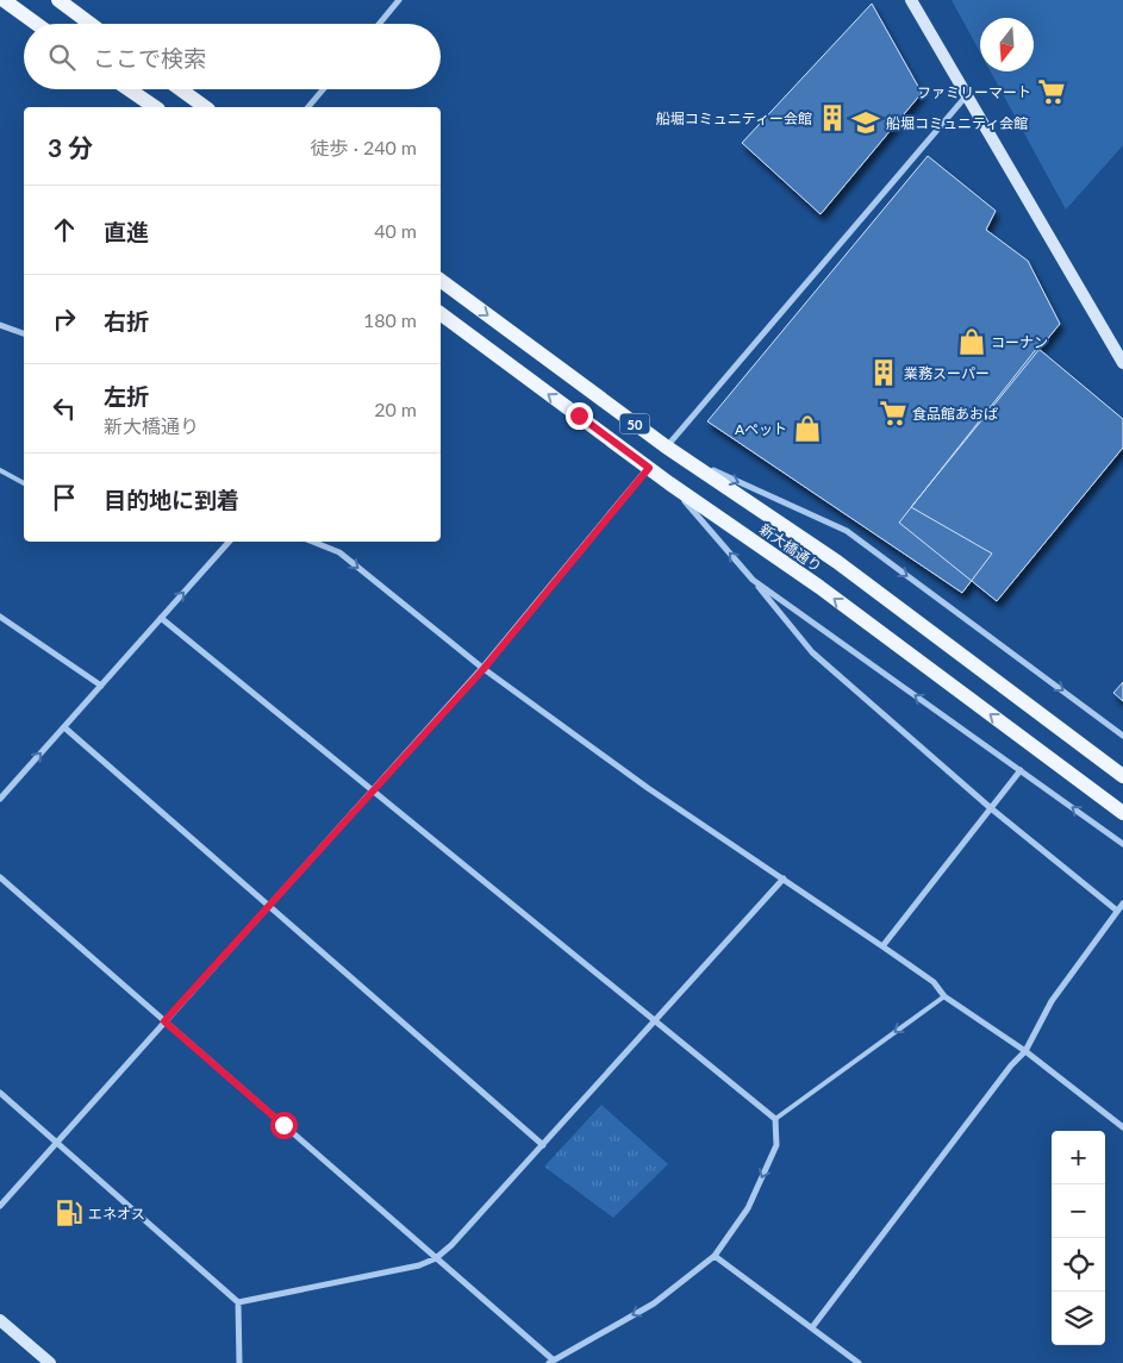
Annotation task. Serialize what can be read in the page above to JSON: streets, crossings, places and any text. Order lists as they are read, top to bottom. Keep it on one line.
{"streets":{"main road":["50","新大橋通り"]},"places":{"supermarket":["ファミリーマート","食品館あおば"],"building":["船堀コミュニティー会館","業務スーパー"],"school or university":["船堀コミュニティ会館"],"shop":["コーナン","Aペット"],"fuel station":["エネオス"]},"north":"bottom","page":{"search":"ここで検索","heading":["3 分","徒歩 · 240 m"],"list":[["直進","40 m"],["右折","180 m"],["左折","新大橋通り","20 m"],"目的地に到着"],"map_buttons":["+","−"]}}
